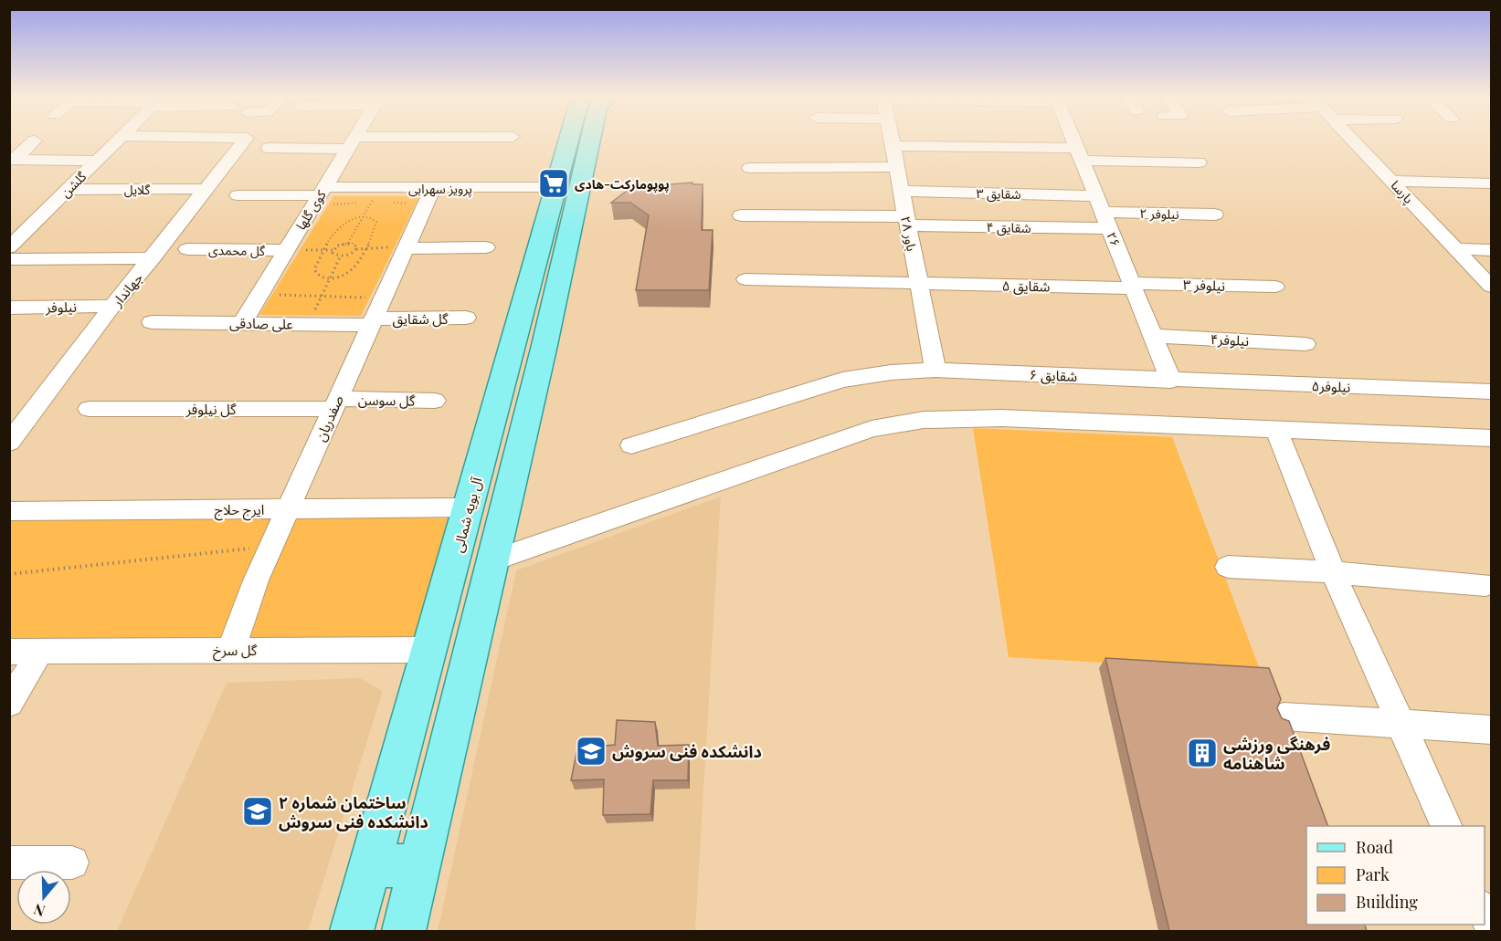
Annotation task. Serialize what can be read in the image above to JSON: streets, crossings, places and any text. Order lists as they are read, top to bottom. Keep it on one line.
{"streets":{"main road":["آل بویه شمالی"],"street":["گلشن","پرویز سهرابی","گلایل","پارسا","شقایق ۳","کوی گلها","نیلوفر ۲","شقایق ۴","باور ۲۸","۲۶","گل محمدی","نیلوفر ۳","شقایق ۵","جهاندار","نیلوفر","گل شقایق","علی صادقی","نیلوفر۴","شقایق ۶","نیلوفر۵","گل سوسن","گل نیلوفر","صفدریان","ایرج حلاج","گل سرخ"]},"crossings":[["گلشن","گلایل"],["پرویز سهرابی","کوی گلها"],["پرویز سهرابی","صفدریان"],["پرویز سهرابی","آل بویه شمالی"],["گلایل","جهاندار"],["شقایق ۳","نیلوفر ۲"],["شقایق ۳","شقایق ۴"],["شقایق ۳","باور ۲۸"],["شقایق ۳","۲۶"],["کوی گلها","گل محمدی"],["کوی گلها","علی صادقی"],["نیلوفر ۲","شقایق ۴"],["نیلوفر ۲","۲۶"],["شقایق ۴","باور ۲۸"],["شقایق ۴","۲۶"],["باور ۲۸","شقایق ۵"],["باور ۲۸","شقایق ۶"],["۲۶","نیلوفر ۳"],["۲۶","شقایق ۵"],["۲۶","نیلوفر۴"],["۲۶","شقایق ۶"],["۲۶","نیلوفر۵"],["نیلوفر ۳","شقایق ۵"],["جهاندار","نیلوفر"],["گل شقایق","علی صادقی"],["گل شقایق","صفدریان"],["علی صادقی","صفدریان"],["شقایق ۶","نیلوفر۵"],["گل سوسن","گل نیلوفر"],["گل سوسن","صفدریان"],["گل نیلوفر","صفدریان"],["صفدریان","ایرج حلاج"],["صفدریان","گل سرخ"],["ایرج حلاج","آل بویه شمالی"],["آل بویه شمالی","گل سرخ"]],"places":{"supermarket":["پوپومارکت-هادی"],"school or university":["دانشکده فنی سروش","ساختمان شماره ۲ دانشکده فنی سروش"],"building":["فرهنگی ورزشی شاهنامه"]},"legend":["Road","Park","Building"],"north":"bottom"}
